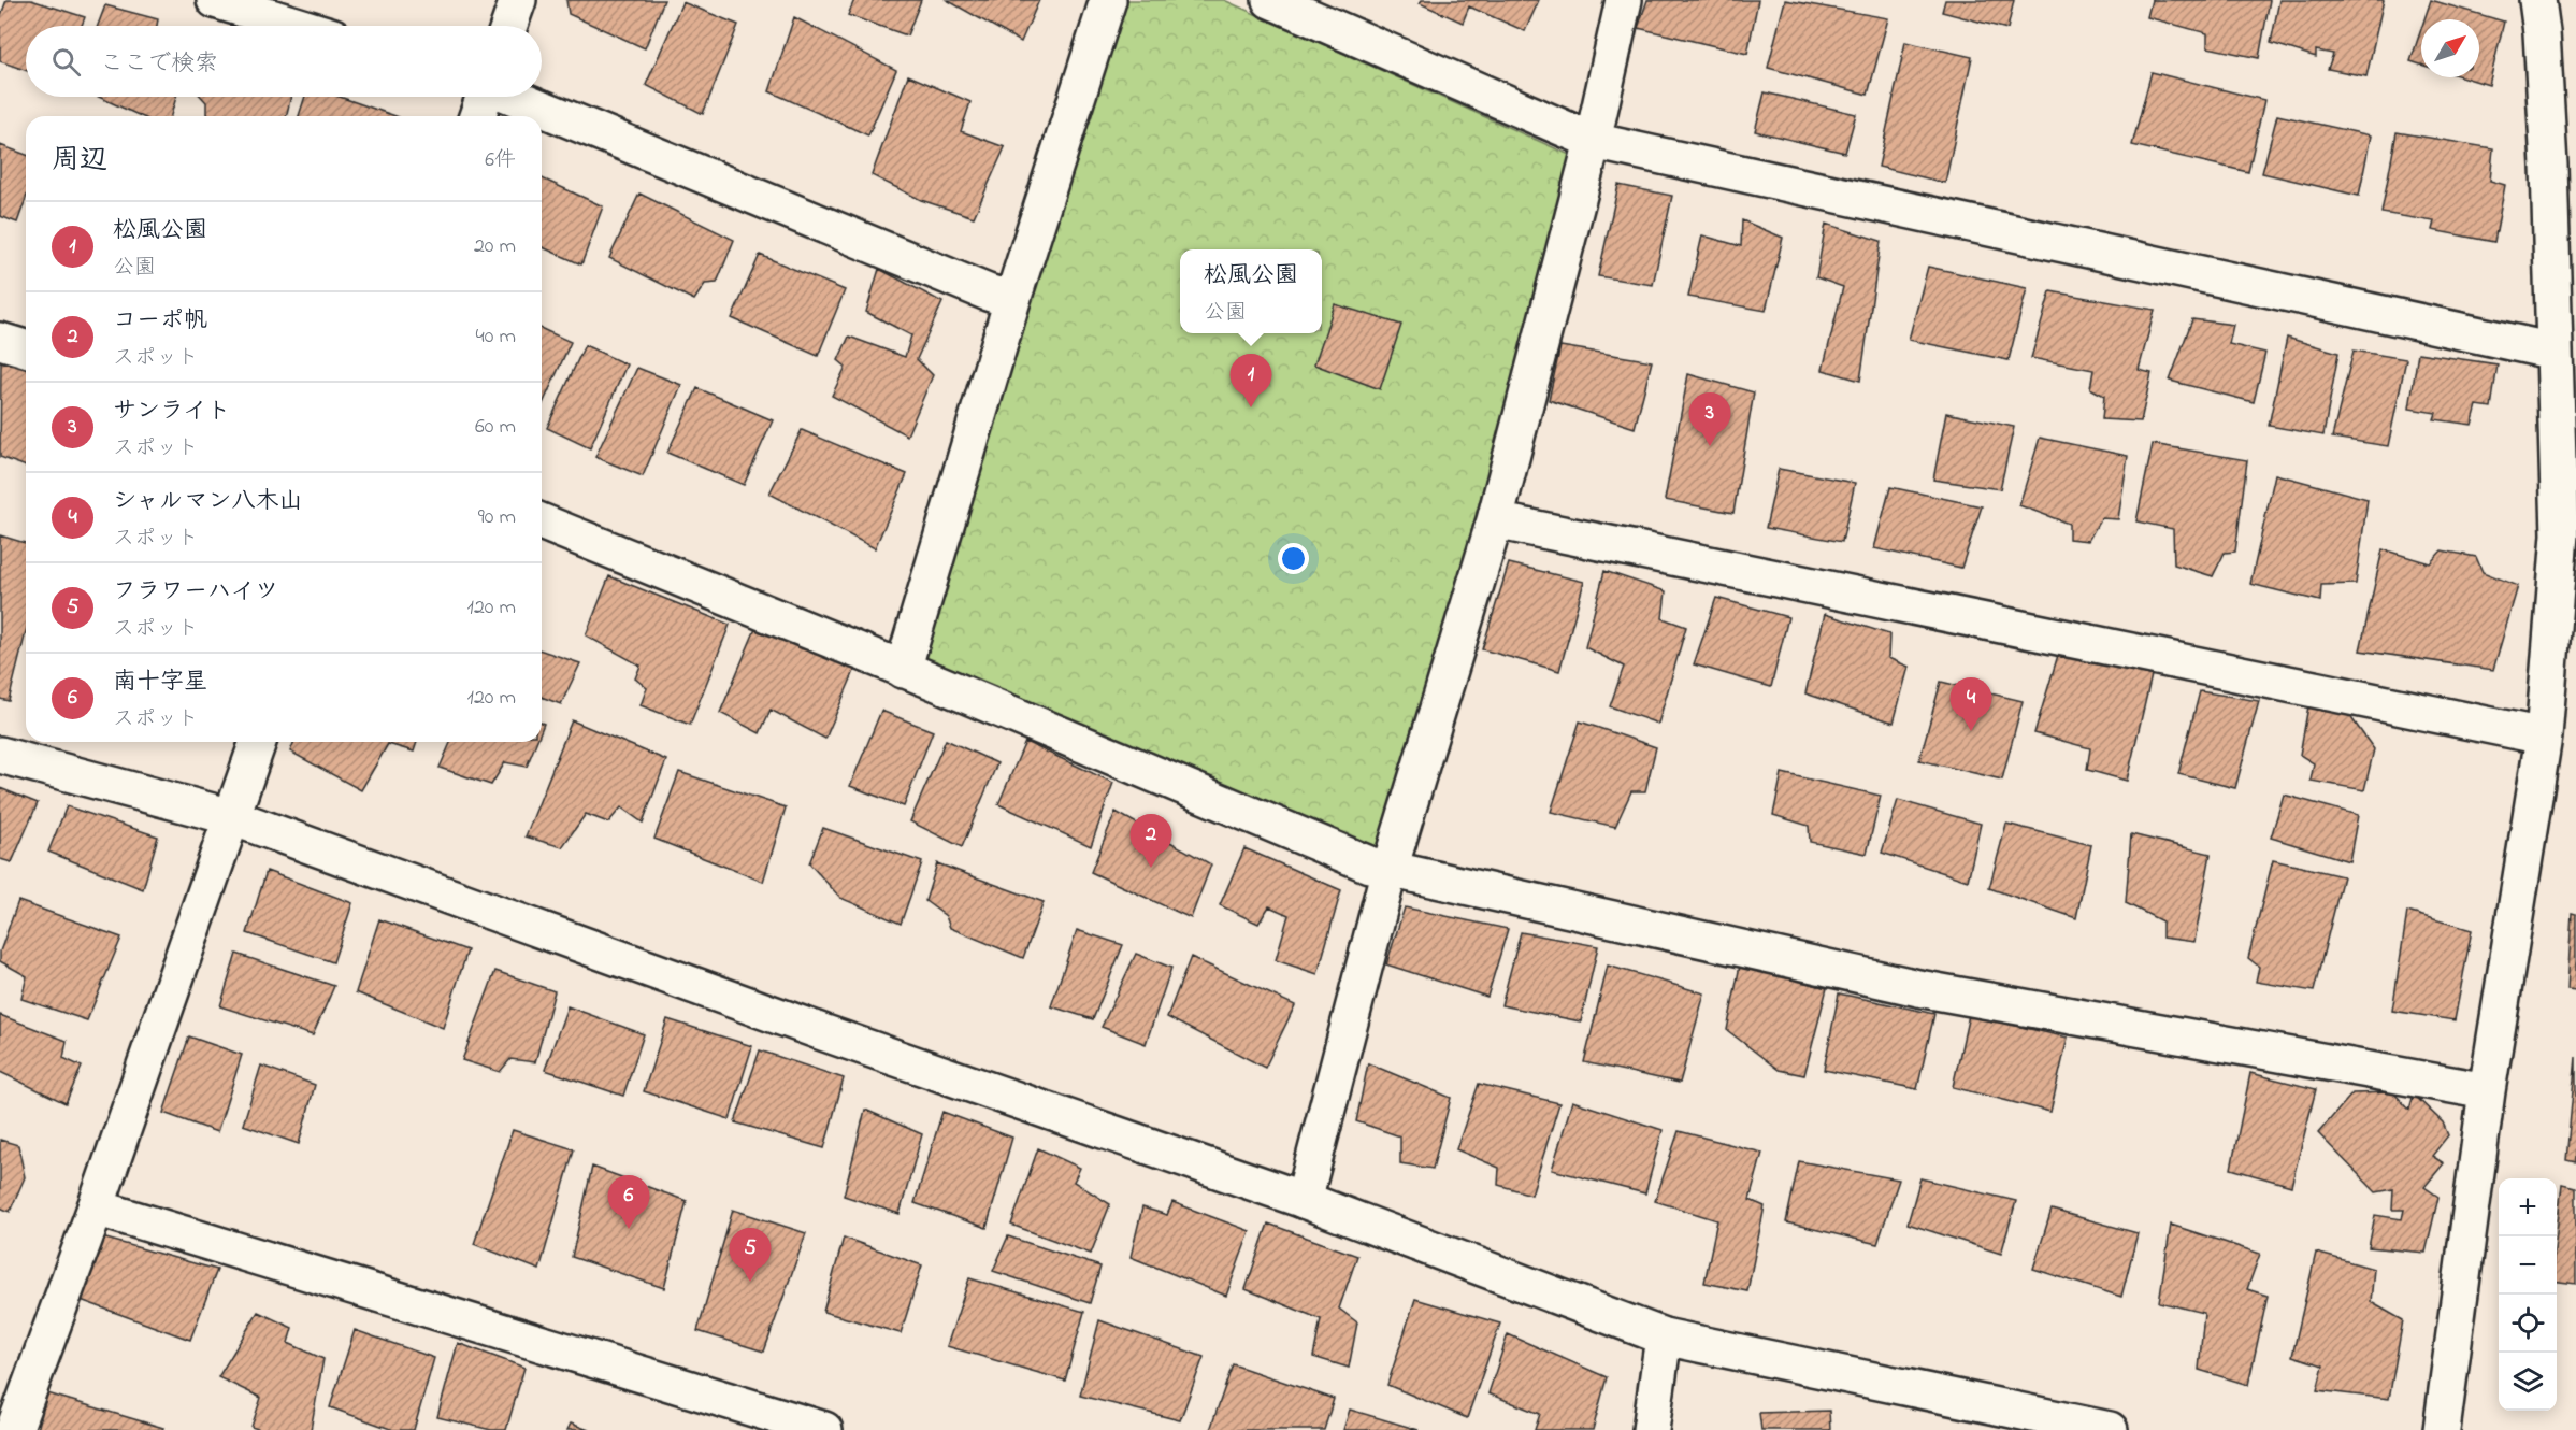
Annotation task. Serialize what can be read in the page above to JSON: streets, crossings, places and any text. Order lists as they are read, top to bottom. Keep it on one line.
{"north":"top right","page":{"search":"ここで検索","heading":["周辺","6件"],"list":[{"mark":"1","name":"松風公園","note":"公園","value":"20 m"},{"mark":"2","name":"コーポ帆","note":"スポット","value":"40 m"},{"mark":"3","name":"サンライト","note":"スポット","value":"60 m"},{"mark":"4","name":"シャルマン八木山","note":"スポット","value":"90 m"},{"mark":"5","name":"フラワーハイツ","note":"スポット","value":"120 m"},{"mark":"6","name":"南十字星","note":"スポット","value":"120 m"}],"popup":["松風公園","公園"],"pins":["1","3","4","2","6","5"],"map_buttons":["+","−"]}}
